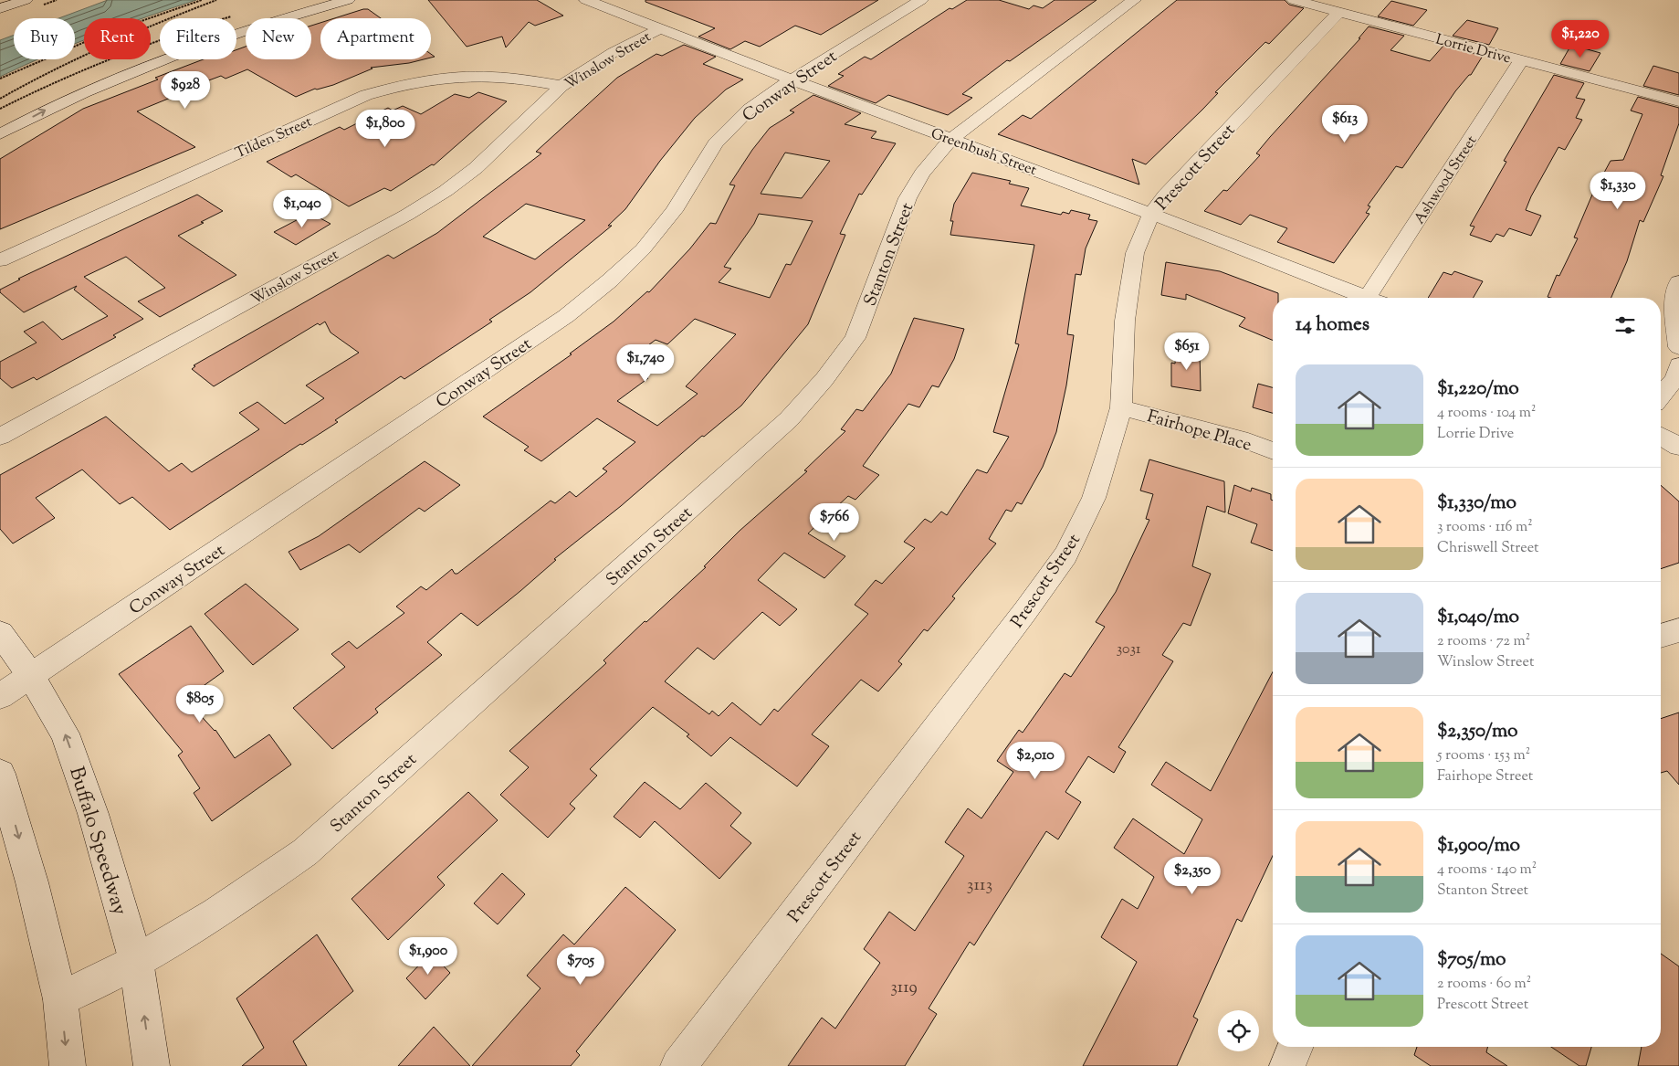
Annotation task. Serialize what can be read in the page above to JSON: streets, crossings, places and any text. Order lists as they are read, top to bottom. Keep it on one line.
{"streets":{"street":["Lorrie Drive","Winslow Street","Conway Street","Tilden Street","Greenbush Street","Prescott Street","Ashwood Street","Stanton Street","Fairhope Place","Buffalo Speedway"]},"crossings":[["Lorrie Drive","Prescott Street"],["Lorrie Drive","Ashwood Street"],["Winslow Street","Tilden Street"],["Winslow Street","Greenbush Street"],["Conway Street","Greenbush Street"],["Conway Street","Buffalo Speedway"],["Greenbush Street","Prescott Street"],["Greenbush Street","Stanton Street"],["Prescott Street","Fairhope Place"],["Stanton Street","Buffalo Speedway"]],"house_numbers":["3031","3113","3119"],"page":{"chip":["Buy","Rent","Filters","New","Apartment"],"price":["$1,220","$928","$613","$1,800","$1,330","$1,040","$651","$1,740","$766","$805","$2,010","$2,350","$1,900","$705"],"heading":"14 homes","list":[{"name":"$1,220/mo","note":"4 rooms · 104 m² · Lorrie Drive"},{"name":"$1,330/mo","note":"3 rooms · 116 m² · Chriswell Street"},{"name":"$1,040/mo","note":"2 rooms · 72 m² · Winslow Street"},{"name":"$2,350/mo","note":"5 rooms · 153 m² · Fairhope Street"},{"name":"$1,900/mo","note":"4 rooms · 140 m² · Stanton Street"},{"name":"$705/mo","note":"2 rooms · 60 m² · Prescott Street"}]}}
